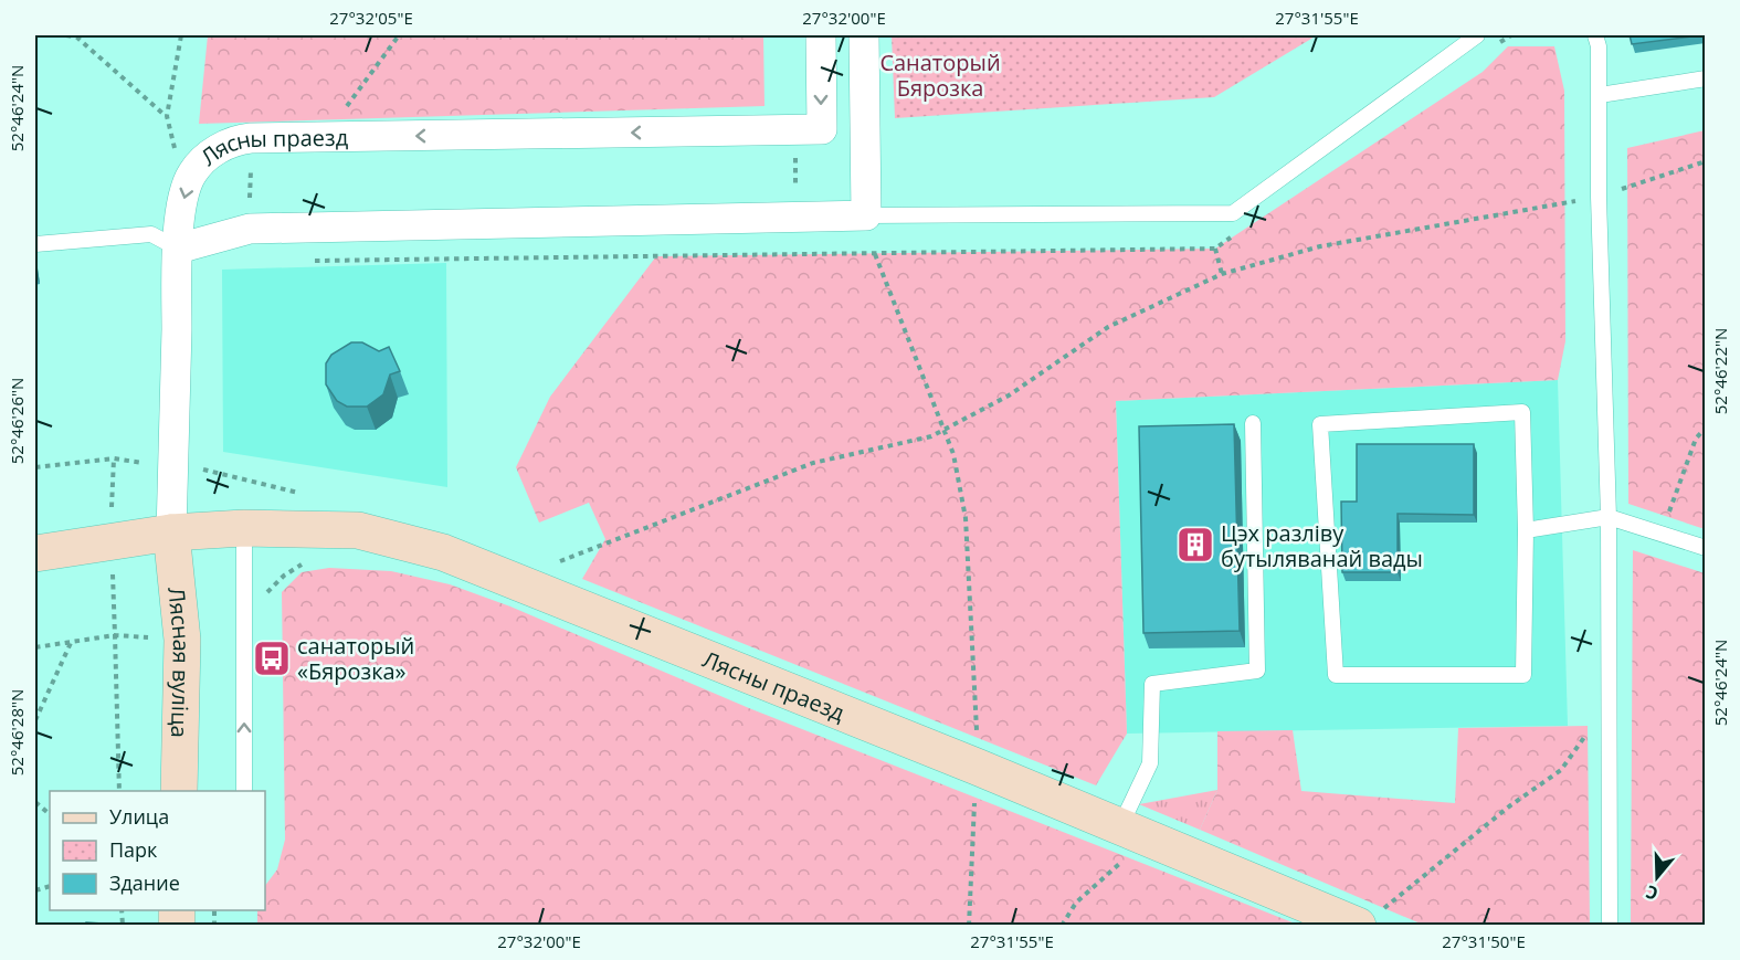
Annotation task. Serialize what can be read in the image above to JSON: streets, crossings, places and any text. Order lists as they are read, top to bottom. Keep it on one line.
{"streets":{"street":["Лясны праезд","Лясная вуліца"]},"crossings":[["Лясны праезд","Лясная вуліца"]],"parks":["Санаторый Бярозка"],"places":{"building":["Цэх разліву бутыляванай вады"],"bus stop":["санаторый «Бярозка»"]},"legend":["Улица","Парк","Здание"],"north":"bottom","coordinates":["27°32'05\"E","27°32'00\"E","27°31'55\"E","52°46'24\"N","52°46'22\"N","52°46'26\"N","52°46'28\"N","27°31'50\"E"]}
